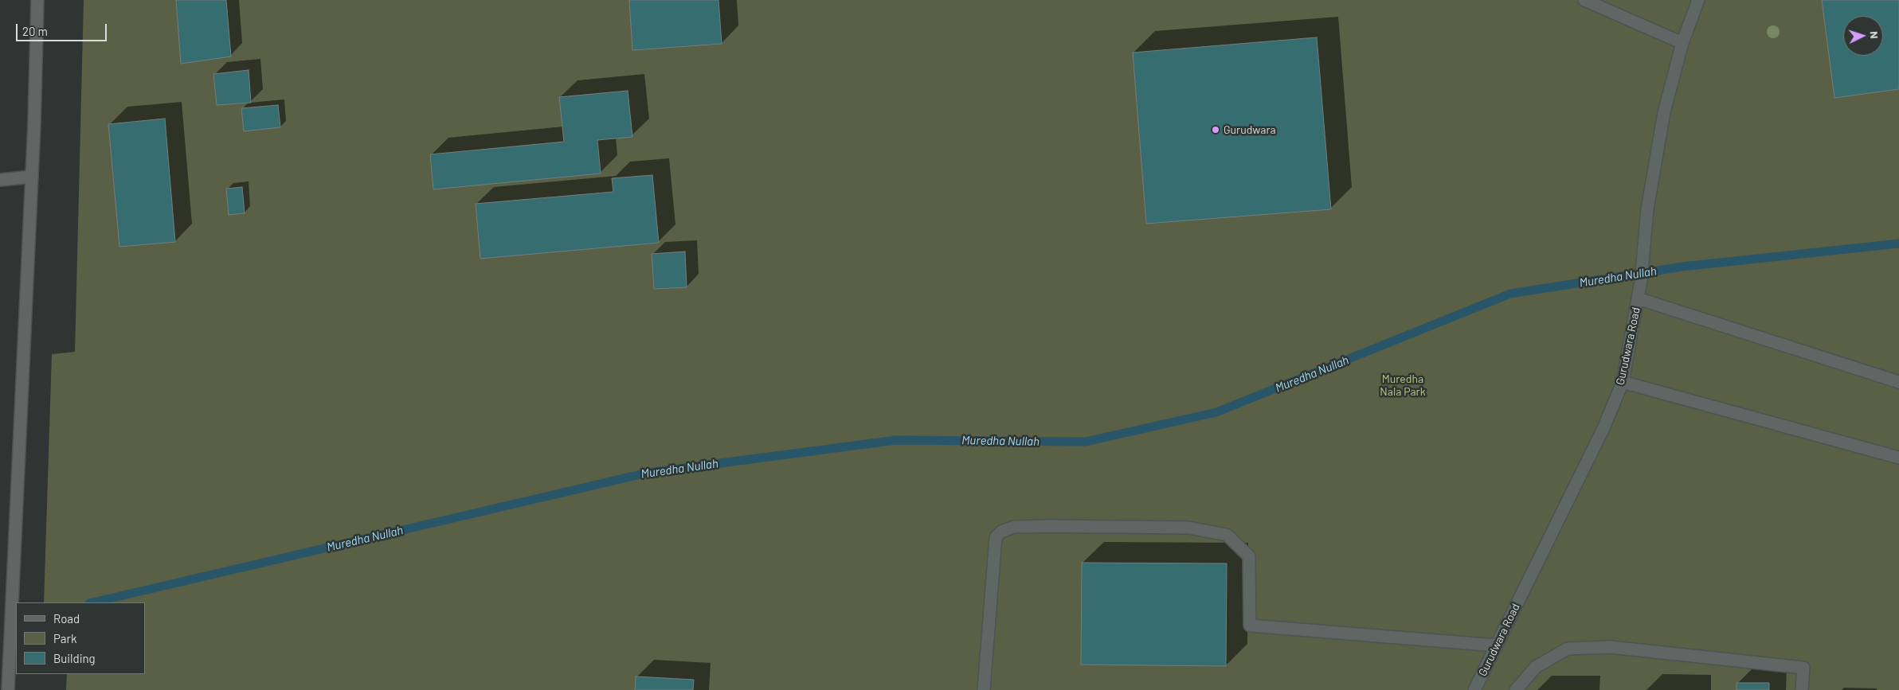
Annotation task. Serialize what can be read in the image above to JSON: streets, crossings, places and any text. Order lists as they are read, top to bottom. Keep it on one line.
{"streets":{"street":["Gurudwara Road"]},"water":["Muredha Nullah"],"parks":["Muredha Nala Park"],"places":["Gurudwara"],"legend":["Road","Park","Building"],"scale_bar":"20 m","north":"right"}
